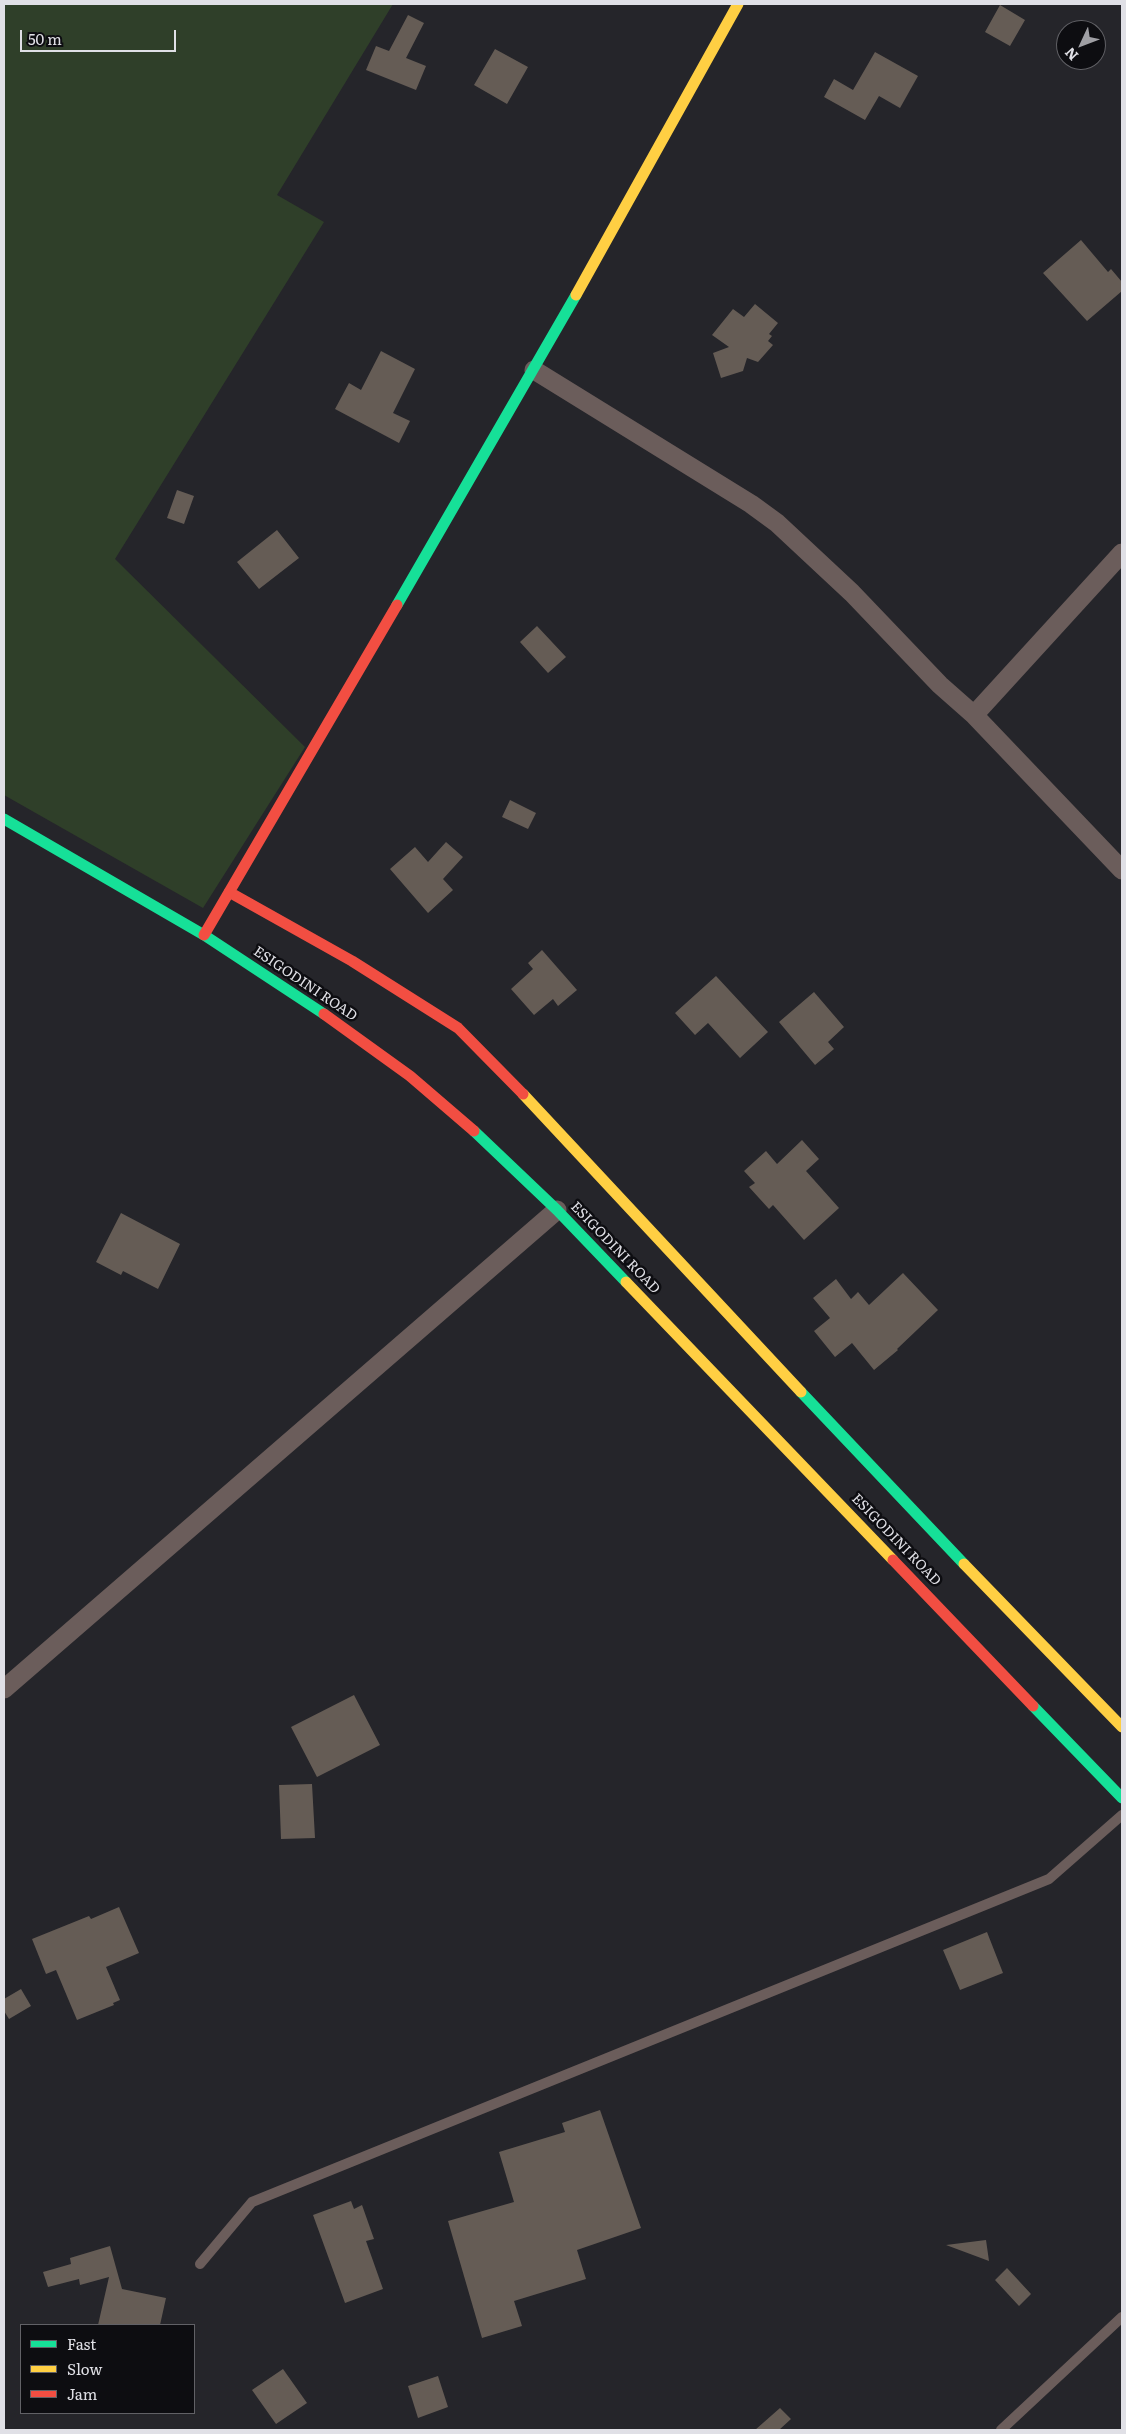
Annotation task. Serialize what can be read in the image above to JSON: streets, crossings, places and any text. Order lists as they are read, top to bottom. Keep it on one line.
{"streets":{"street":["ESIGODINI ROAD"]},"legend":["Fast","Slow","Jam"],"scale_bar":"50 m","north":"bottom left"}
